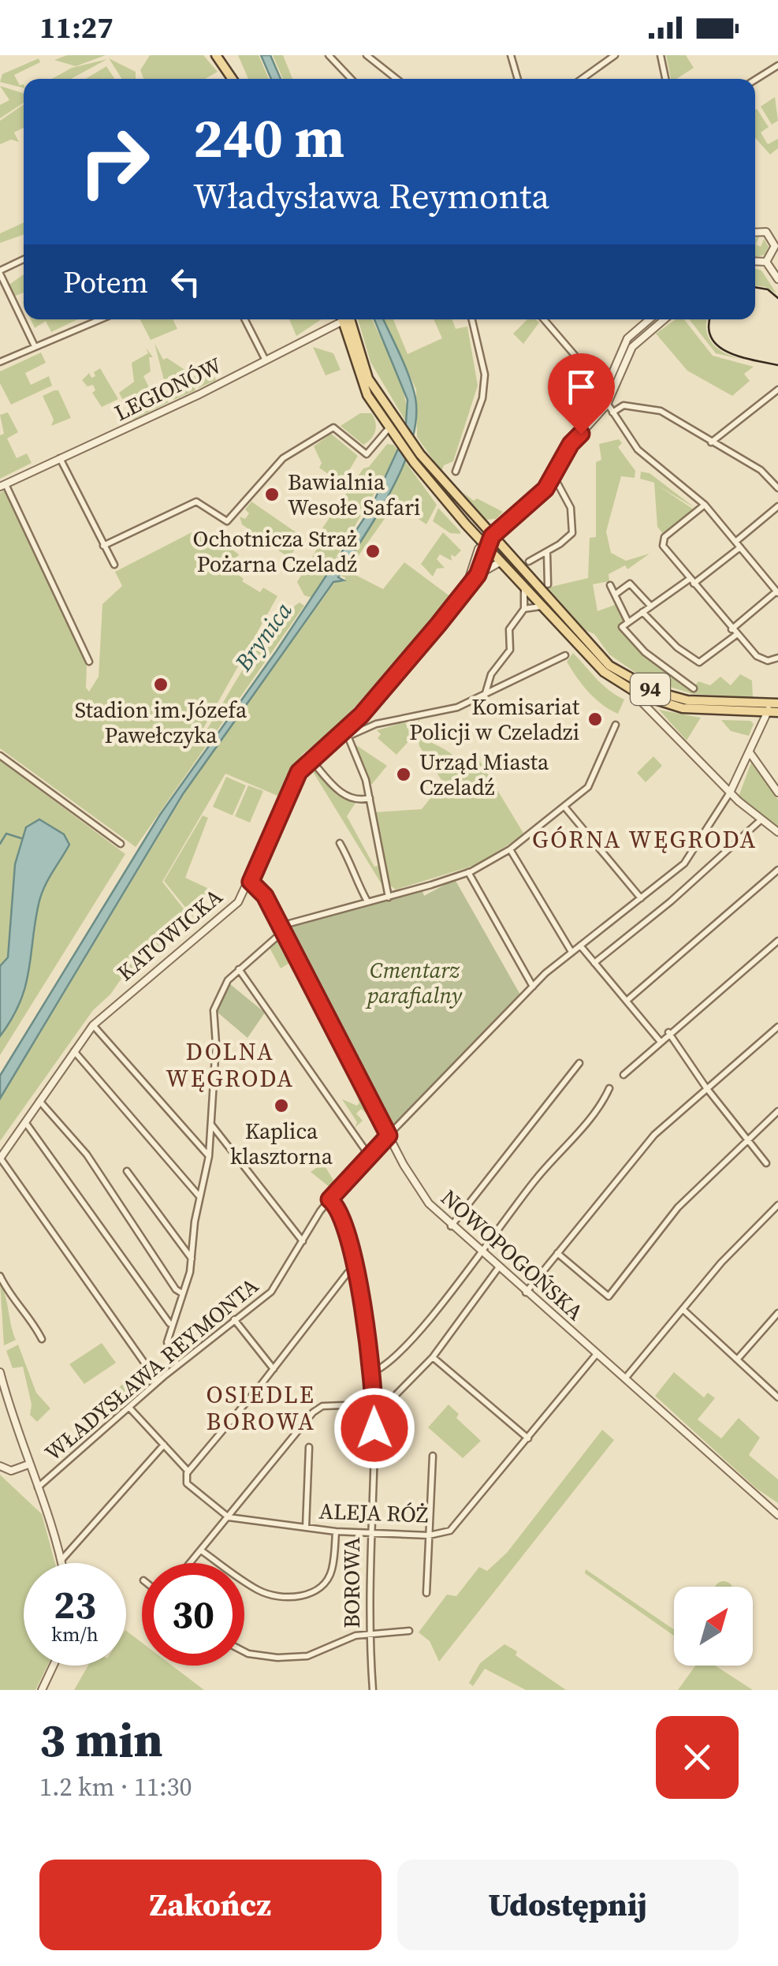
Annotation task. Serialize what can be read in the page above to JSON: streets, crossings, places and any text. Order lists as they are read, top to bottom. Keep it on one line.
{"streets":{"main road":["94"],"street":["LEGIONÓW","KATOWICKA","NOWOPOGOŃSKA","WŁADYSŁAWA REYMONTA","ALEJA RÓŻ","BOROWA"]},"crossings":[["KATOWICKA","NOWOPOGOŃSKA"],["NOWOPOGOŃSKA","WŁADYSŁAWA REYMONTA"],["NOWOPOGOŃSKA","ALEJA RÓŻ"],["WŁADYSŁAWA REYMONTA","BOROWA"],["ALEJA RÓŻ","BOROWA"]],"districts":["GÓRNA WĘGRODA","DOLNA WĘGRODA","OSIEDLE BOROWA"],"water":["Brynica"],"parks":["Cmentarz parafialny"],"places":["Bawialnia Wesołe Safari","Ochotnicza Straż Pożarna Czeladź","Stadion im.Józefa Pawełczyka","Komisariat Policji w Czeladzi","Urząd Miasta Czeladź","Kaplica klasztorna"],"north":"top right","page":{"status":"11:27","turn":["240 m","Władysława Reymonta"],"then":"Potem","speed":"23 km/h","limit":"30","heading":["3 min","1.2 km · 11:30"],"buttons":["Zakończ","Udostępnij"]}}
